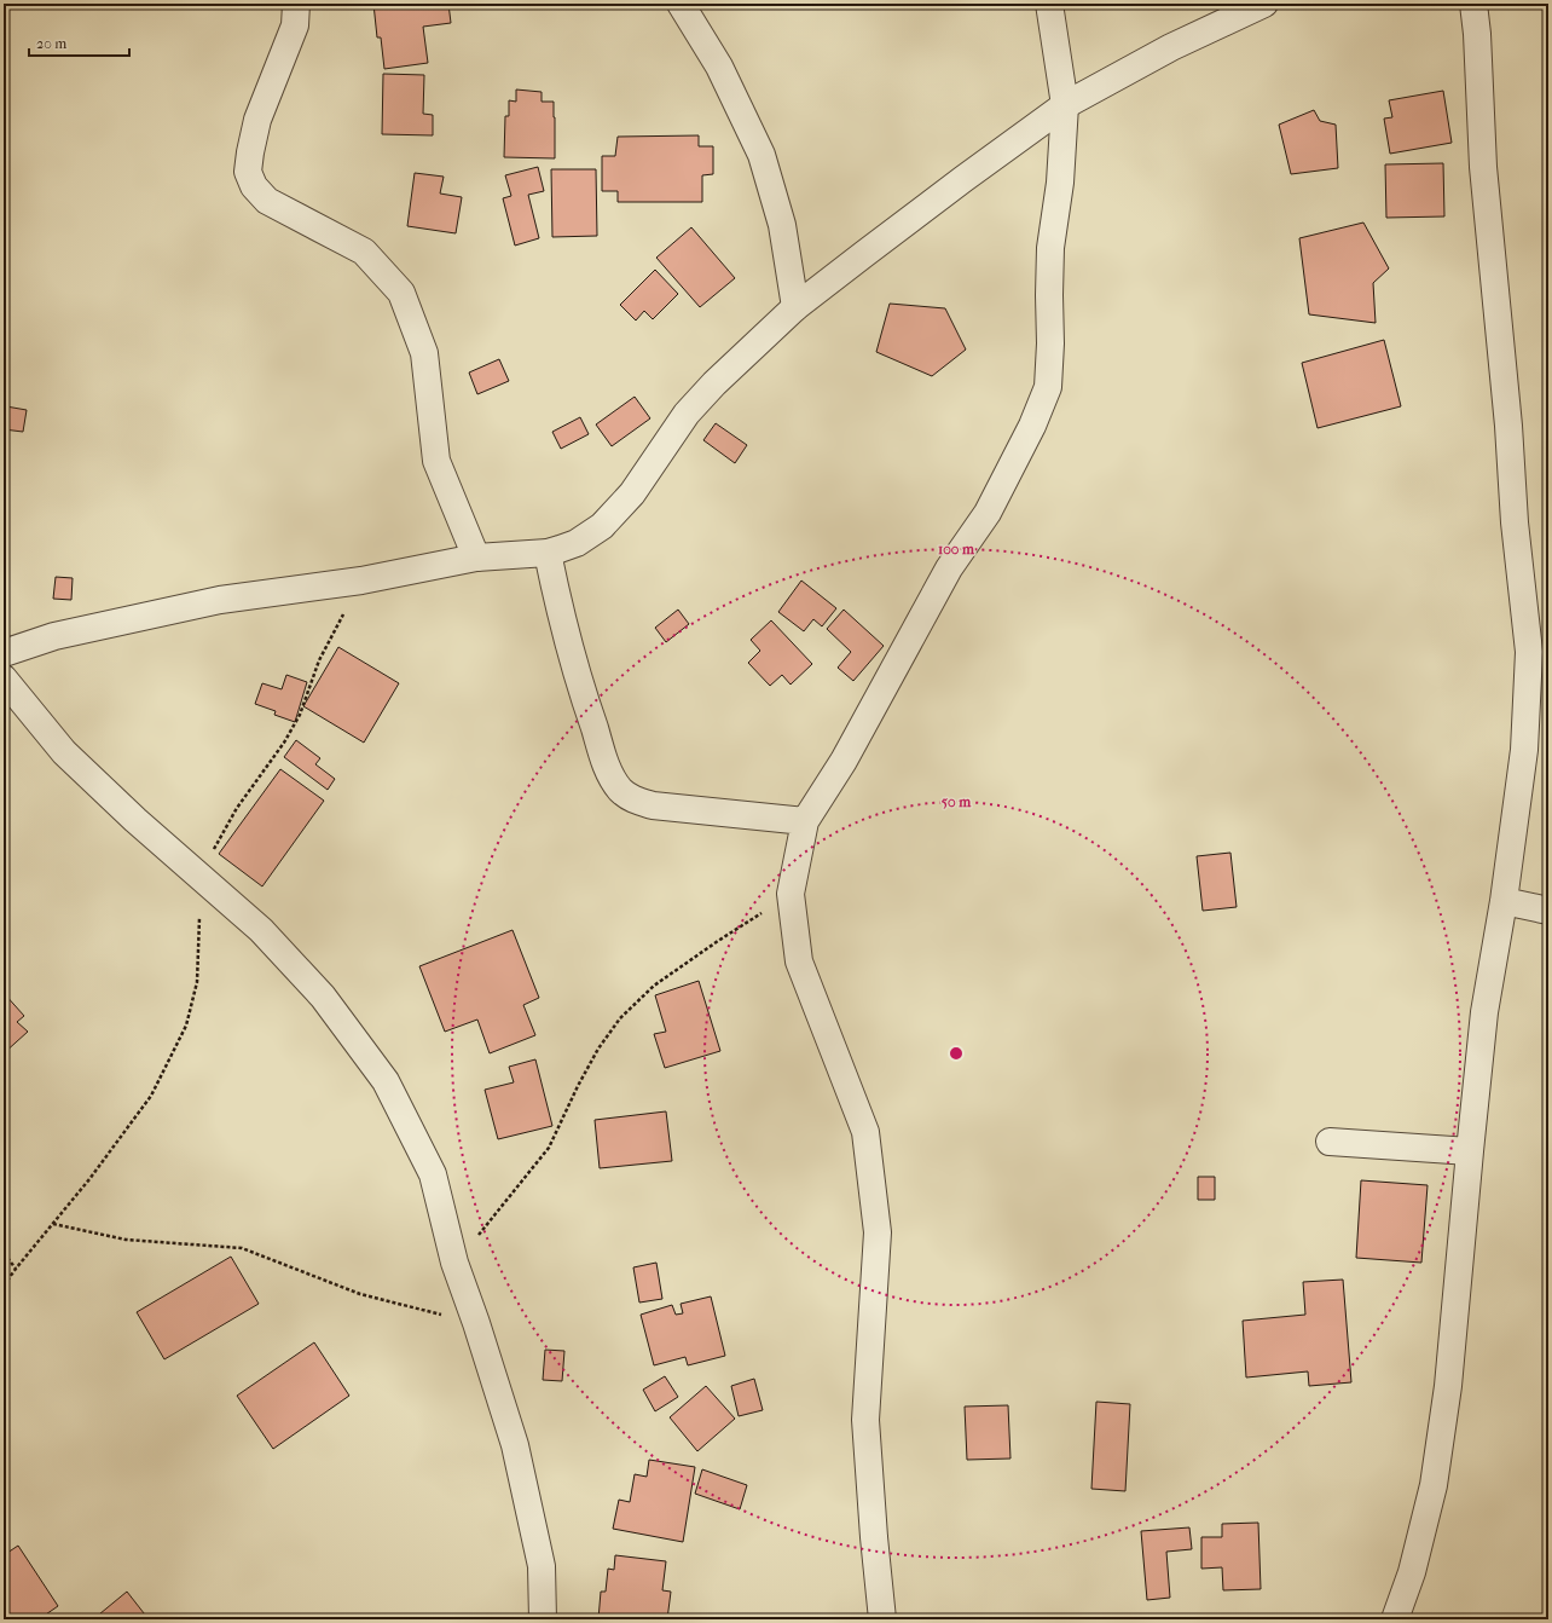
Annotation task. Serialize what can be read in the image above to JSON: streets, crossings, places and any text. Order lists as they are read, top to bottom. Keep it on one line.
{"scale_bar":"20 m","rings":["100 m","50 m"]}
